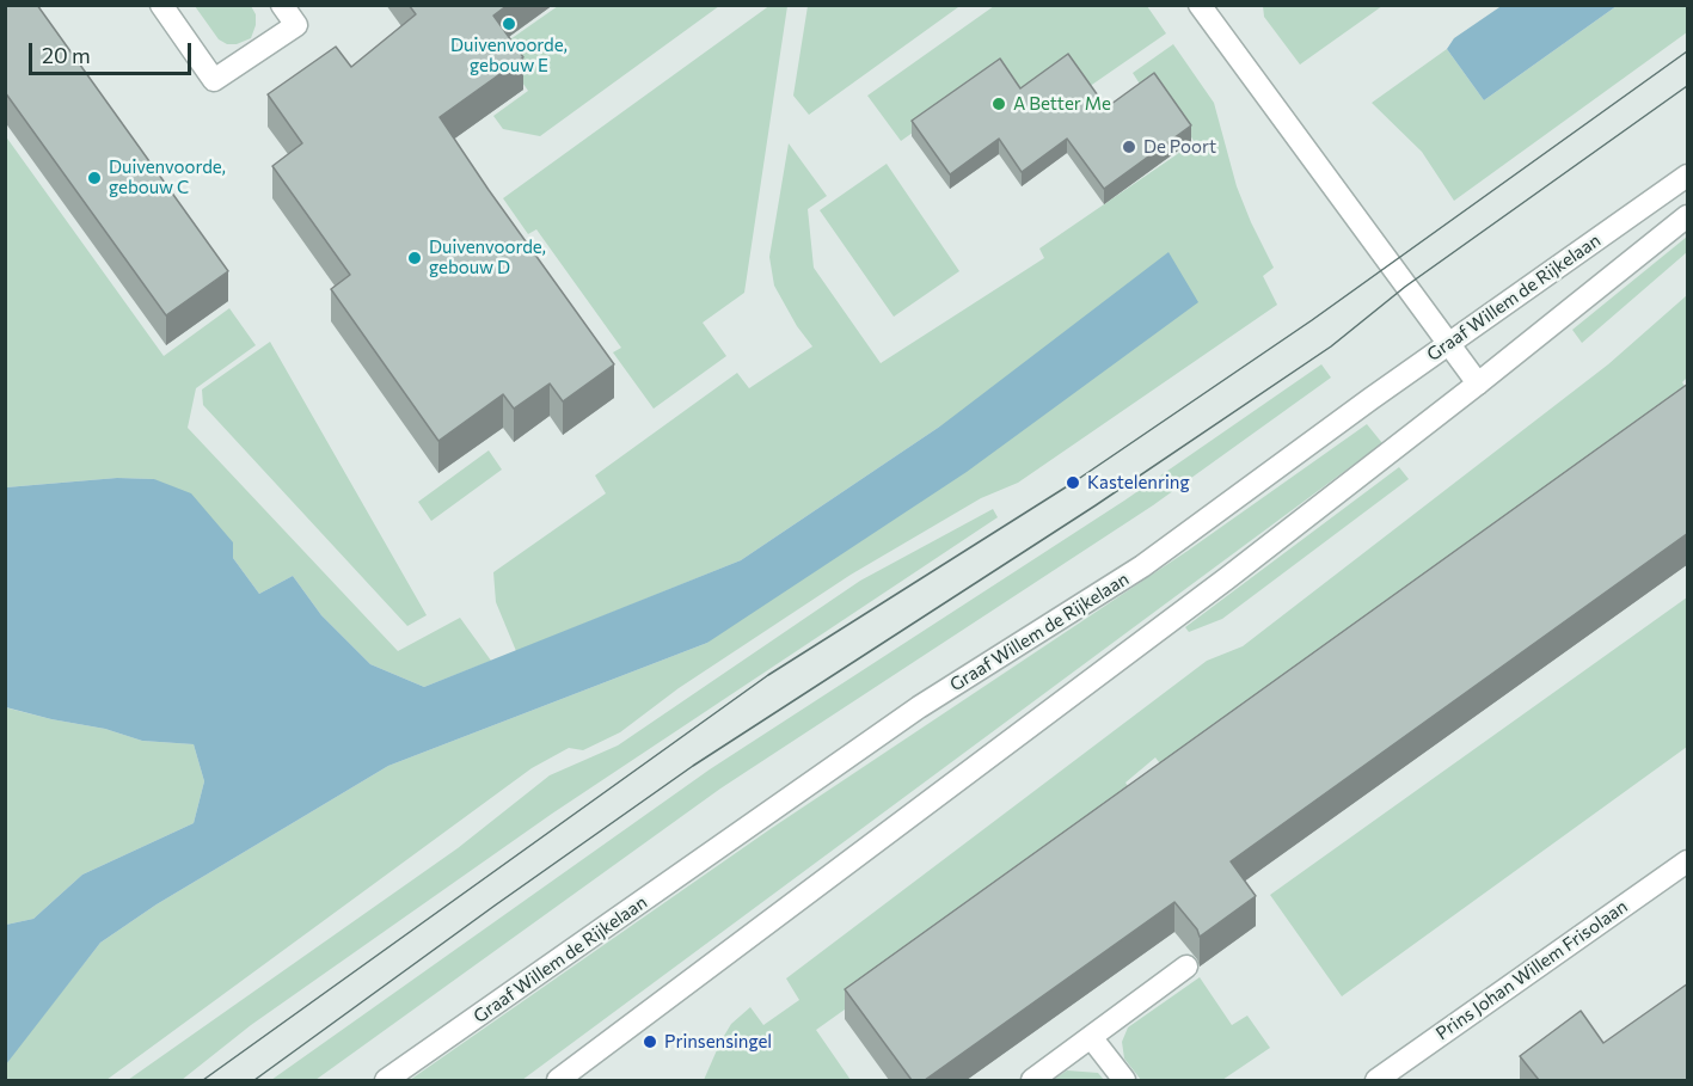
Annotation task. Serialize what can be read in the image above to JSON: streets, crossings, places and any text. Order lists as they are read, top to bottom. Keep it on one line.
{"streets":{"street":["Graaf Willem de Rijkelaan","Prins Johan Willem Frisolaan"]},"places":["Duivenvoorde, gebouw E","A Better Me","De Poort","Duivenvoorde, gebouw C","Duivenvoorde, gebouw D","Kastelenring","Prinsensingel"],"scale_bar":"20 m"}
